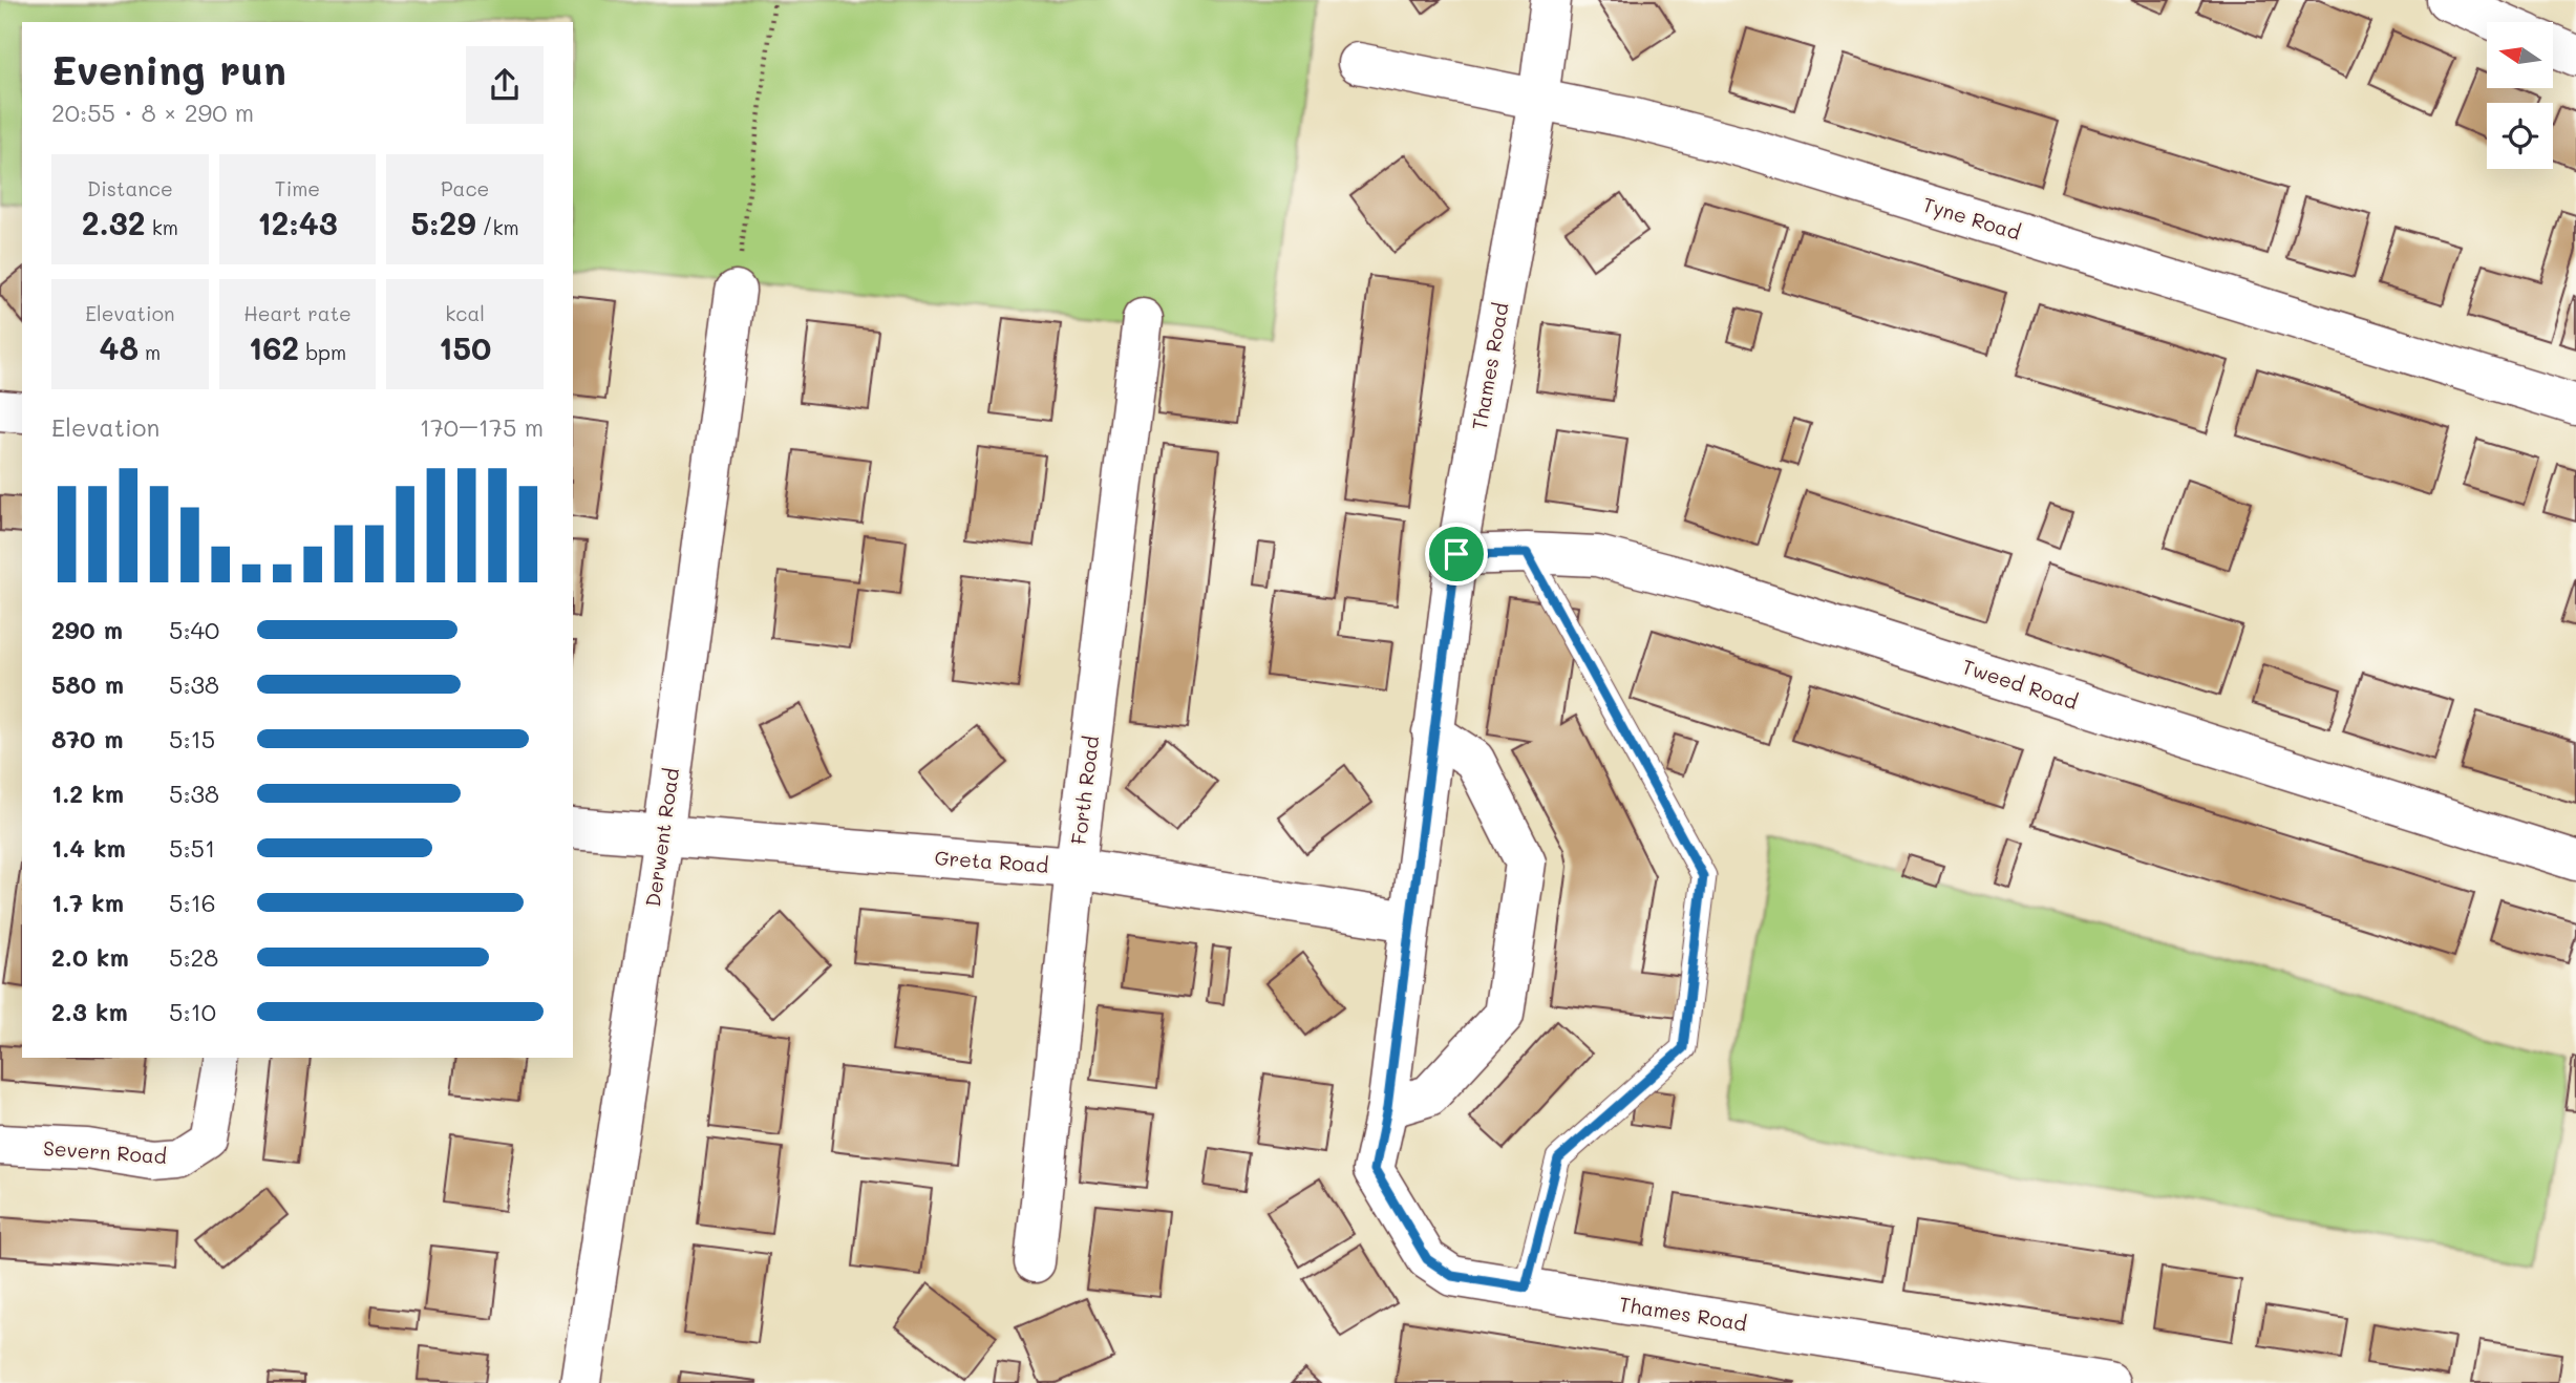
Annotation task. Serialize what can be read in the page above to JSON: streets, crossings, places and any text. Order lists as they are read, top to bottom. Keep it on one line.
{"streets":{"street":["Tyne Road","Thames Road","Tweed Road","Forth Road","Derwent Road","Greta Road","Severn Road"]},"crossings":[["Tyne Road","Thames Road"],["Thames Road","Tweed Road"],["Thames Road","Greta Road"],["Forth Road","Greta Road"],["Derwent Road","Greta Road"]],"north":"left","page":{"heading":["Evening run","20:55 · 8 × 290 m"],"stats":[["Distance","2.32 km"],["Time","12:43"],["Pace","5:29 /km"],["Elevation","48 m"],["Heart rate","162 bpm"],["kcal","150"]],"chart":["Elevation","170–175 m"],"list":[{"name":"290 m","note":"5:40"},{"name":"580 m","note":"5:38"},{"name":"870 m","note":"5:15"},{"name":"1.2 km","note":"5:38"},{"name":"1.4 km","note":"5:51"},{"name":"1.7 km","note":"5:16"},{"name":"2.0 km","note":"5:28"},{"name":"2.3 km","note":"5:10"}]}}
